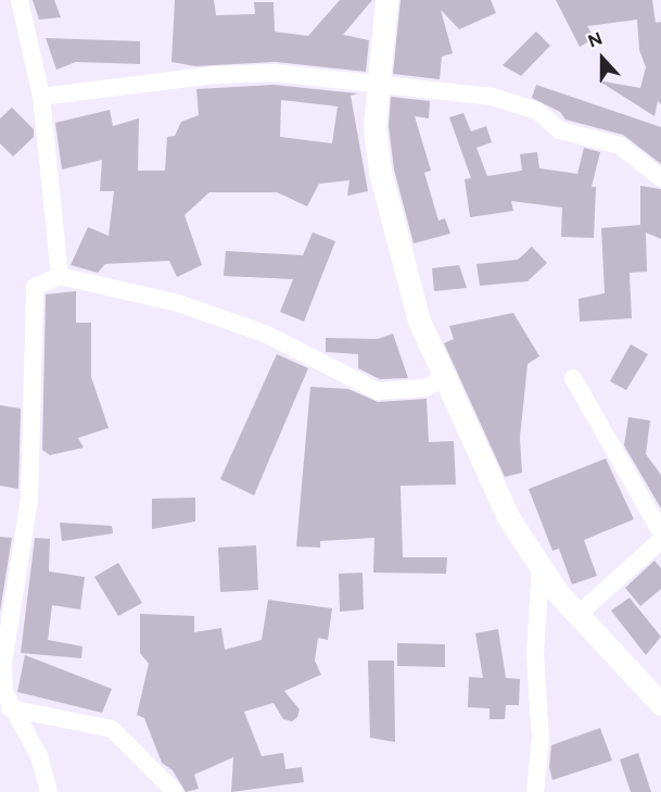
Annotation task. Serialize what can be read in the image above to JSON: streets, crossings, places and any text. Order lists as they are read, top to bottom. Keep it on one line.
{"north":"top"}
